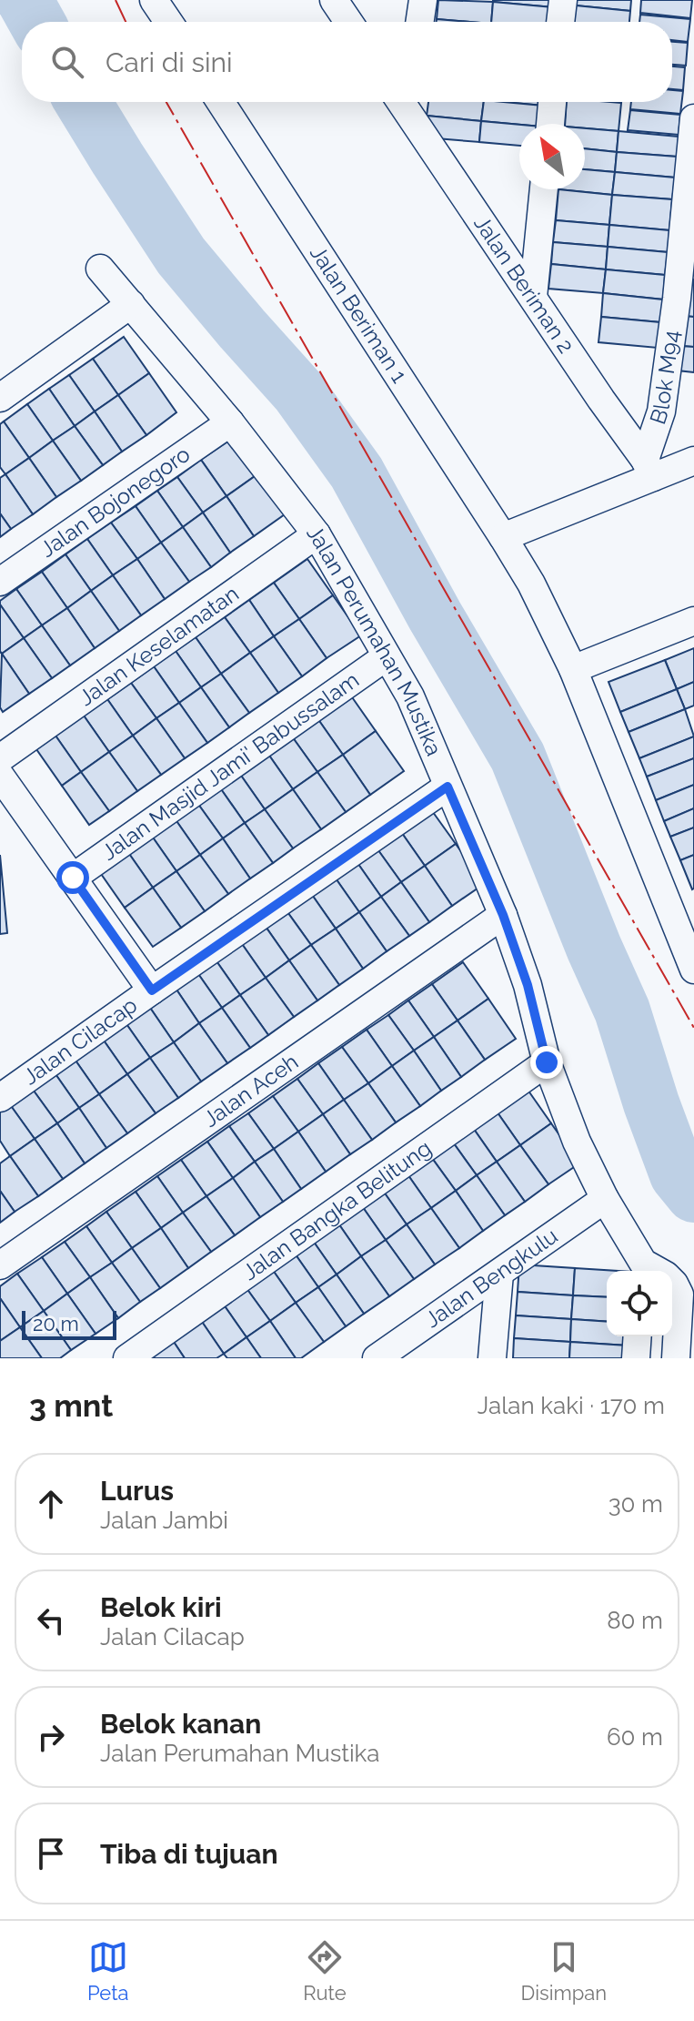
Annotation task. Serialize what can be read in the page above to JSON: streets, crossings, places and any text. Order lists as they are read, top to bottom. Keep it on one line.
{"streets":{"street":["Jalan Beriman 2","Jalan Beriman 1","Blok M94","Jalan Bojonegoro","Jalan Perumahan Mustika","Jalan Keselamatan","Jalan Masjid Jami' Babussalam","Jalan Cilacap","Jalan Aceh","Jalan Bangka Belitung","Jalan Bengkulu"]},"crossings":[["Jalan Beriman 2","Blok M94"],["Jalan Bojonegoro","Jalan Perumahan Mustika"],["Jalan Perumahan Mustika","Jalan Keselamatan"],["Jalan Perumahan Mustika","Jalan Masjid Jami' Babussalam"],["Jalan Perumahan Mustika","Jalan Cilacap"],["Jalan Perumahan Mustika","Jalan Aceh"],["Jalan Perumahan Mustika","Jalan Bangka Belitung"],["Jalan Perumahan Mustika","Jalan Bengkulu"]],"scale_bar":"20 m","north":"top left","page":{"search":"Cari di sini","scale":"20 m","heading":["3 mnt","Jalan kaki · 170 m"],"list":[["Lurus","Jalan Jambi","30 m"],["Belok kiri","Jalan Cilacap","80 m"],["Belok kanan","Jalan Perumahan Mustika","60 m"],"Tiba di tujuan"],"nav":["Peta","Rute","Disimpan"]}}
